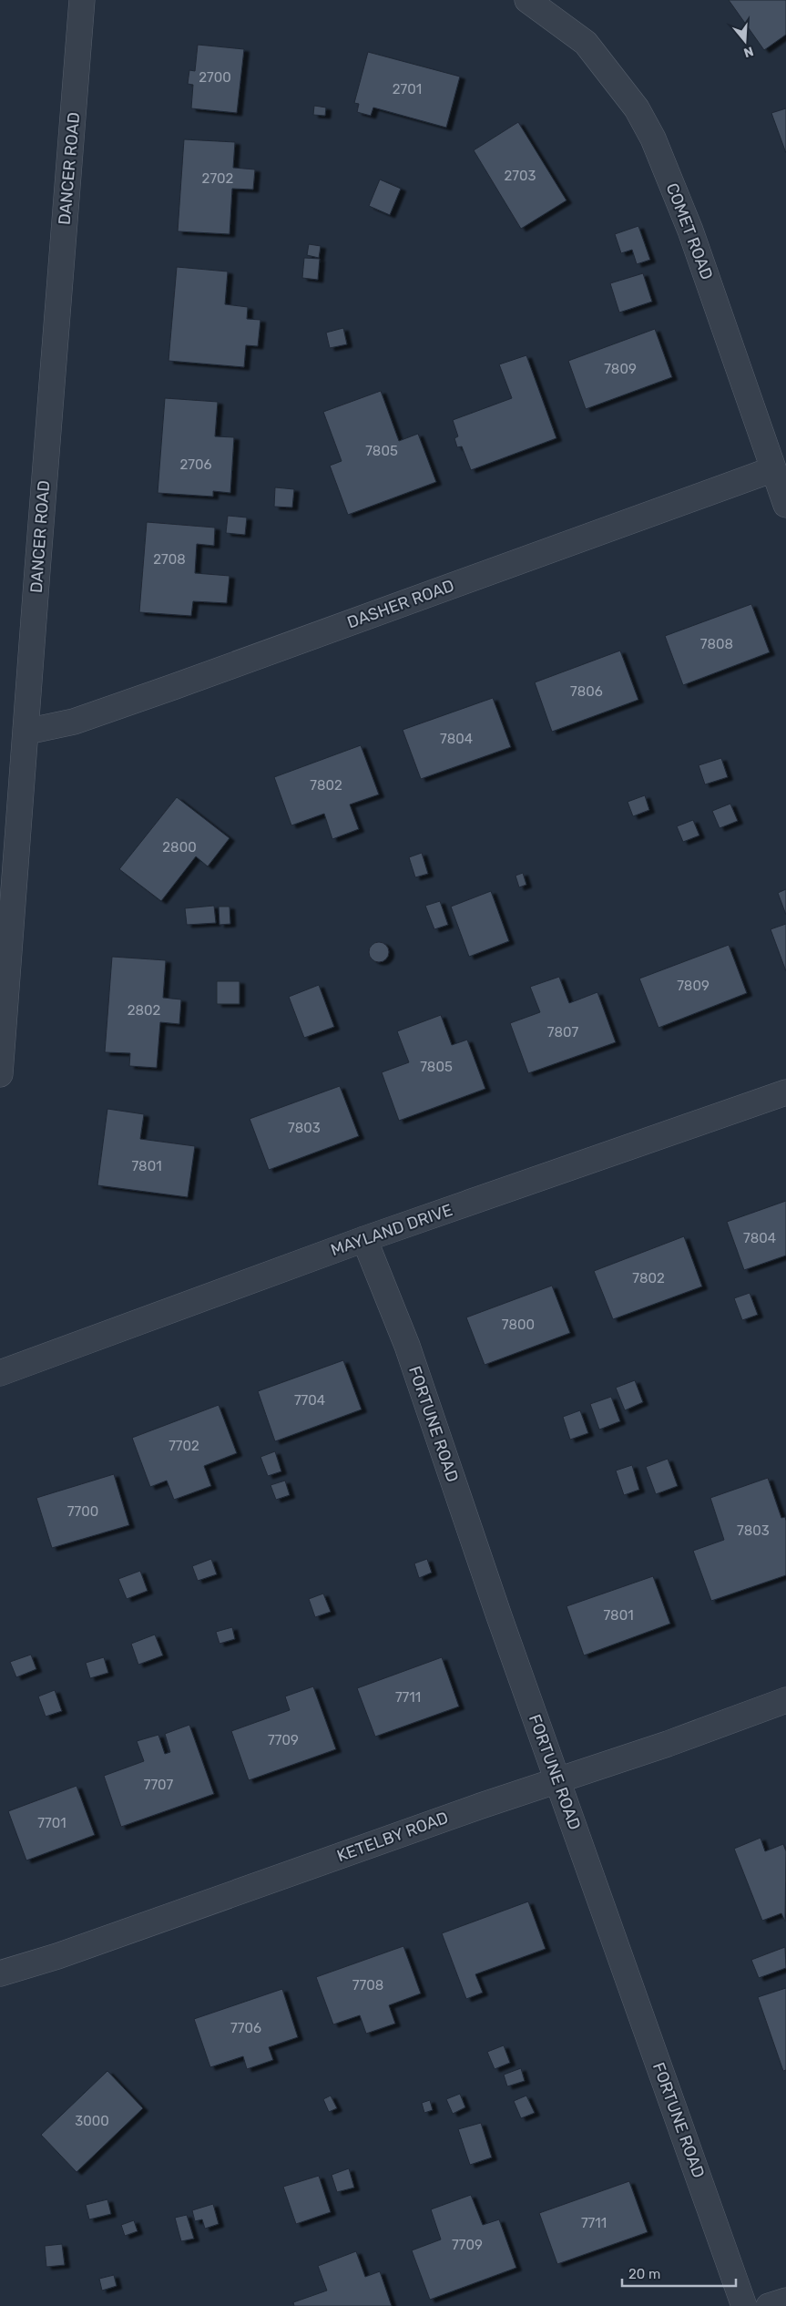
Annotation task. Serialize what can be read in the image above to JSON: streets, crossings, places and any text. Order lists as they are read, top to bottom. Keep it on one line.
{"streets":{"street":["DANCER ROAD","COMET ROAD","DASHER ROAD","MAYLAND DRIVE","FORTUNE ROAD","KETELBY ROAD"]},"crossings":[["DANCER ROAD","DASHER ROAD"],["COMET ROAD","DASHER ROAD"],["MAYLAND DRIVE","FORTUNE ROAD"],["FORTUNE ROAD","KETELBY ROAD"]],"house_numbers":["2700","2701","2703","2702","7809","7805","2706","2708","7808","7806","7804","7802","2800","7809","2802","7807","7805","7803","7801","7804","7802","7800","7704","7702","7700","7803","7801","7711","7709","7707","7701","7708","7706","3000","7711","7709"],"scale_bar":"20 m","north":"bottom"}
